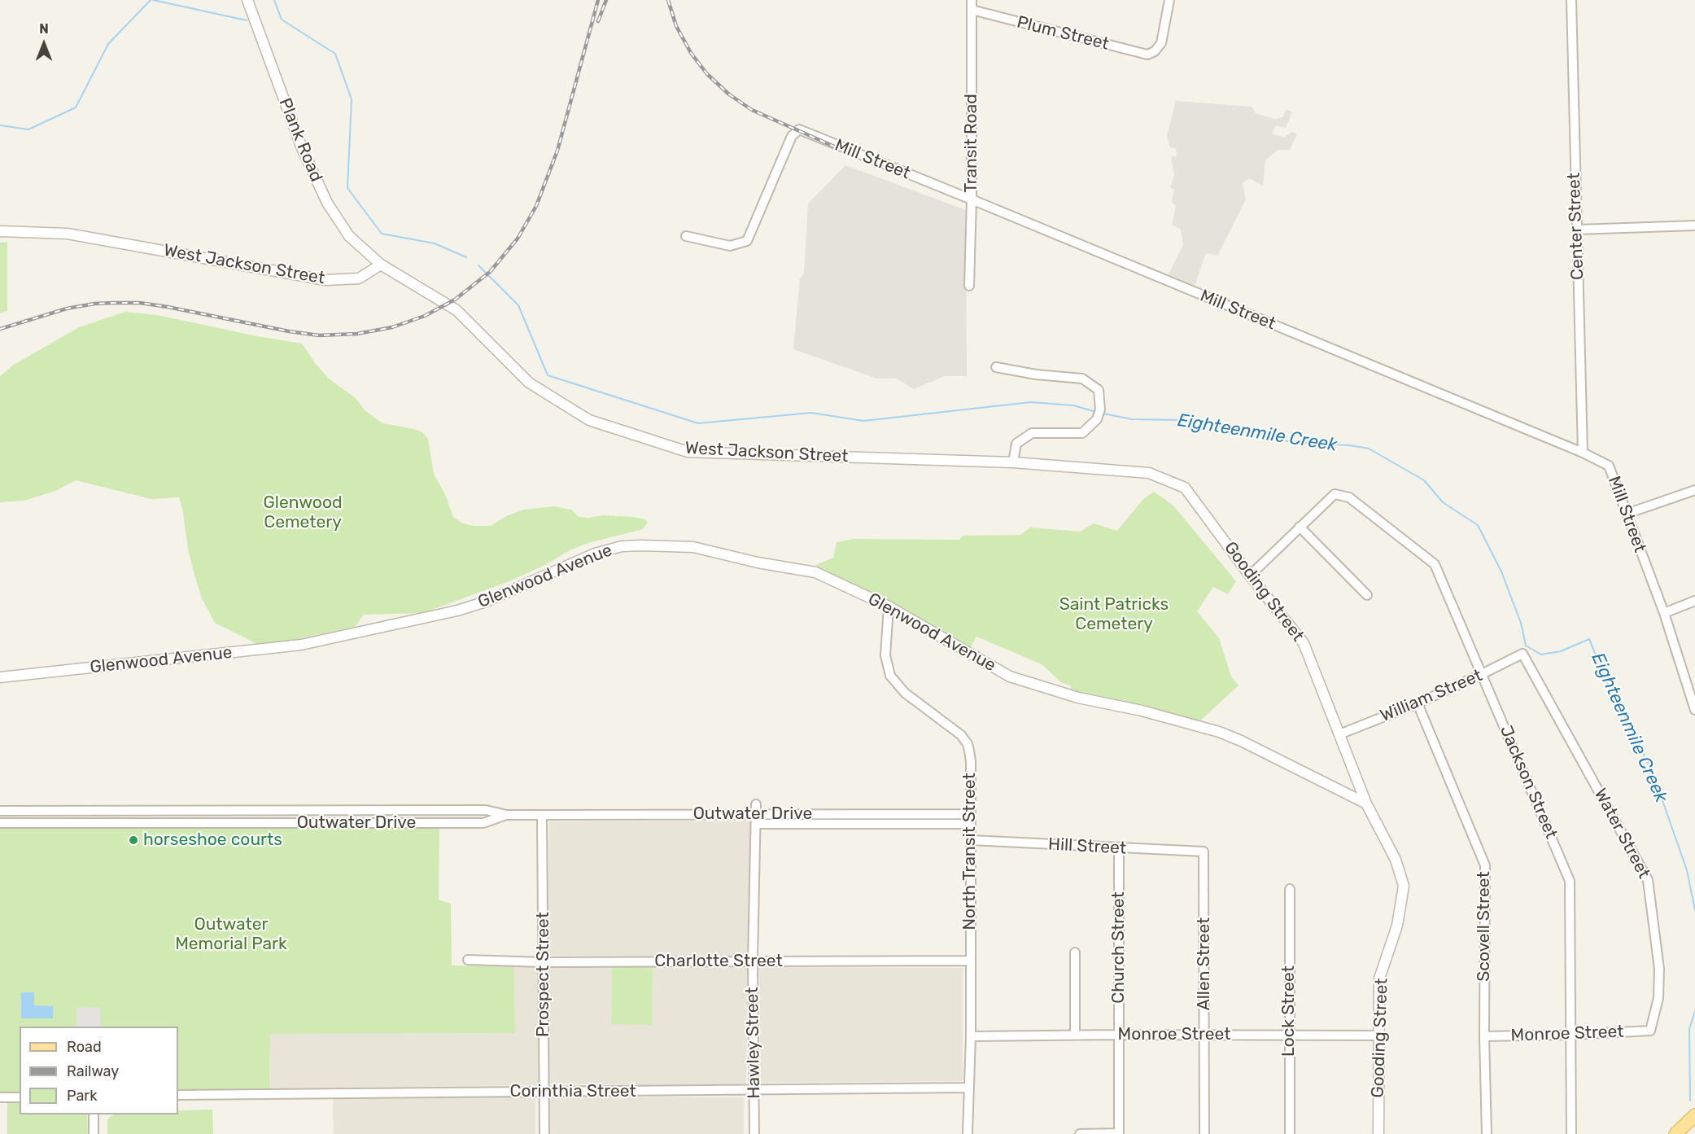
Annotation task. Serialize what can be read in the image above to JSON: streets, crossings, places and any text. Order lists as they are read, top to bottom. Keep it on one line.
{"streets":{"street":["Plum Street","Plank Road","Transit Road","Mill Street","Center Street","West Jackson Street","Glenwood Avenue","Gooding Street","William Street","Jackson Street","Outwater Drive","Water Street","Hill Street","North Transit Street","Scovell Street","Church Street","Charlotte Street","Allen Street","Prospect Street","Lock Street","Monroe Street","Hawley Street","Corinthia Street"]},"crossings":[["Plum Street","Transit Road"],["Plank Road","West Jackson Street"],["Transit Road","Mill Street"],["Mill Street","Center Street"],["West Jackson Street","Gooding Street"],["Glenwood Avenue","Gooding Street"],["Glenwood Avenue","North Transit Street"],["Gooding Street","William Street"],["Gooding Street","Monroe Street"],["William Street","Jackson Street"],["William Street","Water Street"],["William Street","Scovell Street"],["Jackson Street","Monroe Street"],["Outwater Drive","North Transit Street"],["Outwater Drive","Prospect Street"],["Outwater Drive","Hawley Street"],["Water Street","Monroe Street"],["Hill Street","North Transit Street"],["Hill Street","Church Street"],["Hill Street","Allen Street"],["North Transit Street","Charlotte Street"],["North Transit Street","Monroe Street"],["North Transit Street","Corinthia Street"],["Scovell Street","Monroe Street"],["Church Street","Monroe Street"],["Charlotte Street","Prospect Street"],["Charlotte Street","Hawley Street"],["Allen Street","Monroe Street"],["Prospect Street","Corinthia Street"],["Lock Street","Monroe Street"],["Hawley Street","Corinthia Street"]],"water":["Eighteenmile Creek"],"parks":["Glenwood Cemetery","Saint Patricks Cemetery","Outwater Memorial Park"],"places":["horseshoe courts"],"legend":["Road","Railway","Park"],"north":"top"}
